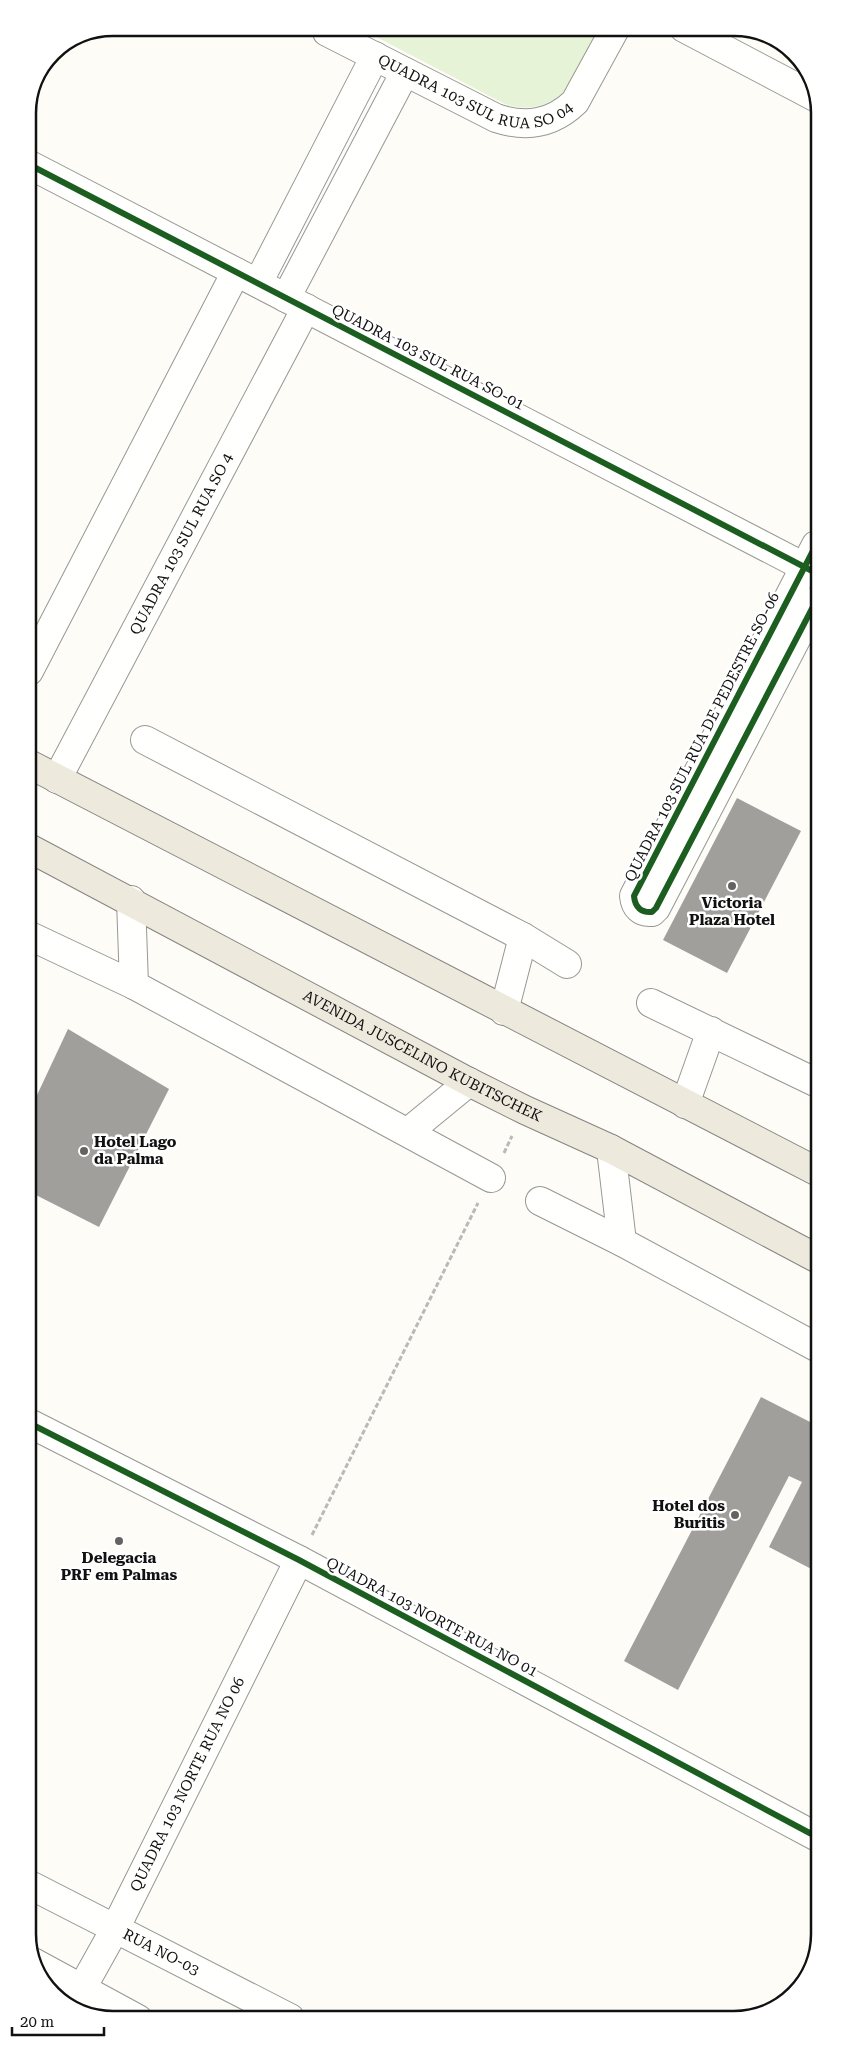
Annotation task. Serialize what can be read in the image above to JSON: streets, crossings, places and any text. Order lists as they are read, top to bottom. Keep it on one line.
{"streets":{"main road":["AVENIDA JUSCELINO KUBITSCHEK"],"street":["QUADRA 103 SUL RUA SO 04","QUADRA 103 SUL RUA SO-01","QUADRA 103 SUL RUA SO 4","QUADRA 103 SUL RUA DE PEDESTRE SO-06","QUADRA 103 NORTE RUA NO 01","QUADRA 103 NORTE RUA NO 06","RUA NO-03"]},"crossings":[["QUADRA 103 SUL RUA SO 04","QUADRA 103 SUL RUA SO 4"],["QUADRA 103 SUL RUA SO-01","QUADRA 103 SUL RUA SO 4"],["QUADRA 103 NORTE RUA NO 01","QUADRA 103 NORTE RUA NO 06"],["QUADRA 103 NORTE RUA NO 06","RUA NO-03"]],"places":["Victoria Plaza Hotel","Hotel Lago da Palma","Hotel dos Buritis","Delegacia PRF em Palmas"],"scale_bar":"20 m"}
